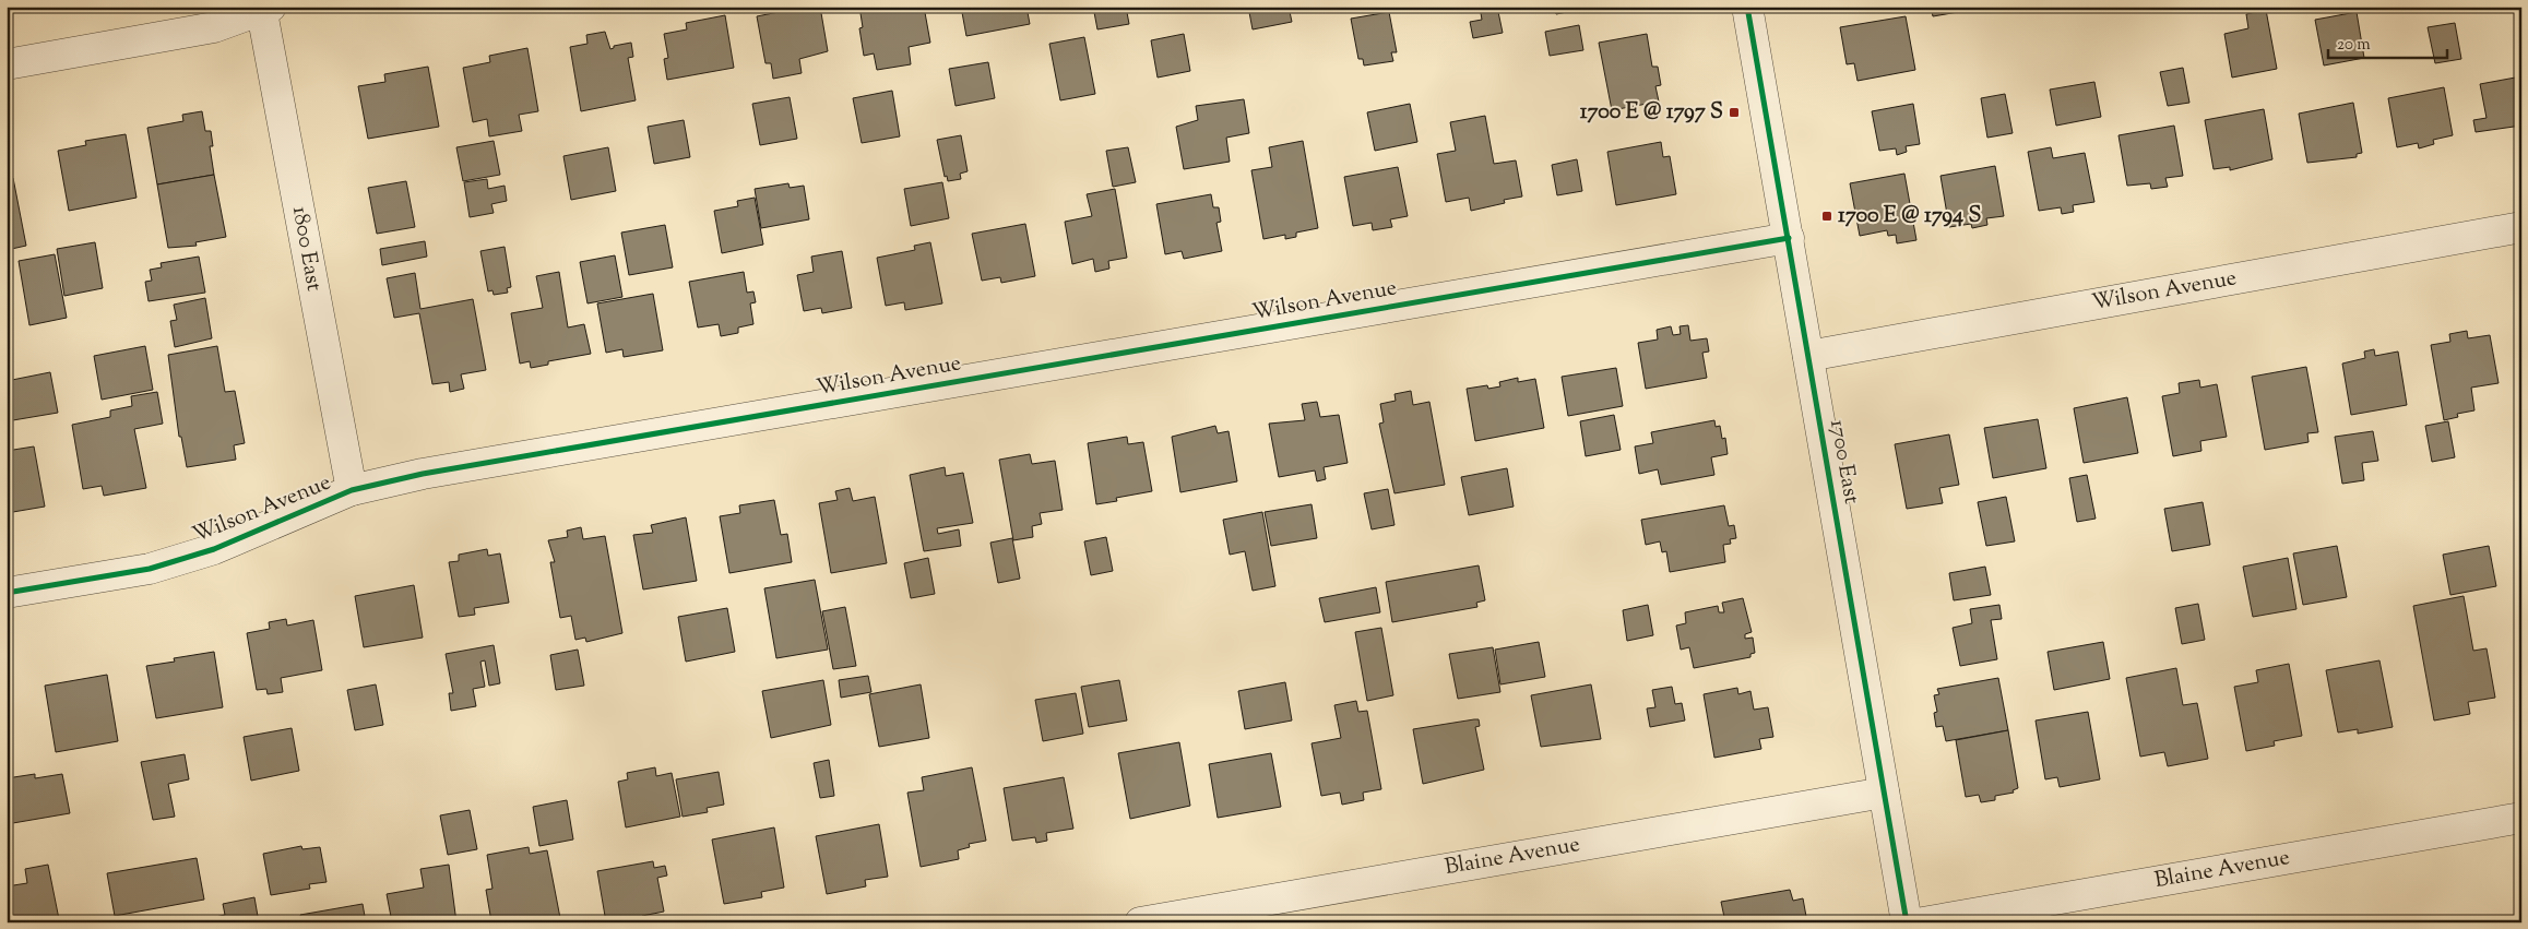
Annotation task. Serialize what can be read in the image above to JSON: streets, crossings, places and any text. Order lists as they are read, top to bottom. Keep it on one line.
{"streets":{"street":["1800 East","Wilson Avenue","1700 East","Blaine Avenue"]},"crossings":[["1800 East","Wilson Avenue"],["Wilson Avenue","1700 East"],["1700 East","Blaine Avenue"]],"places":{"transit":["1700 E @ 1797 S","1700 E @ 1794 S"]},"scale_bar":"20 m"}
